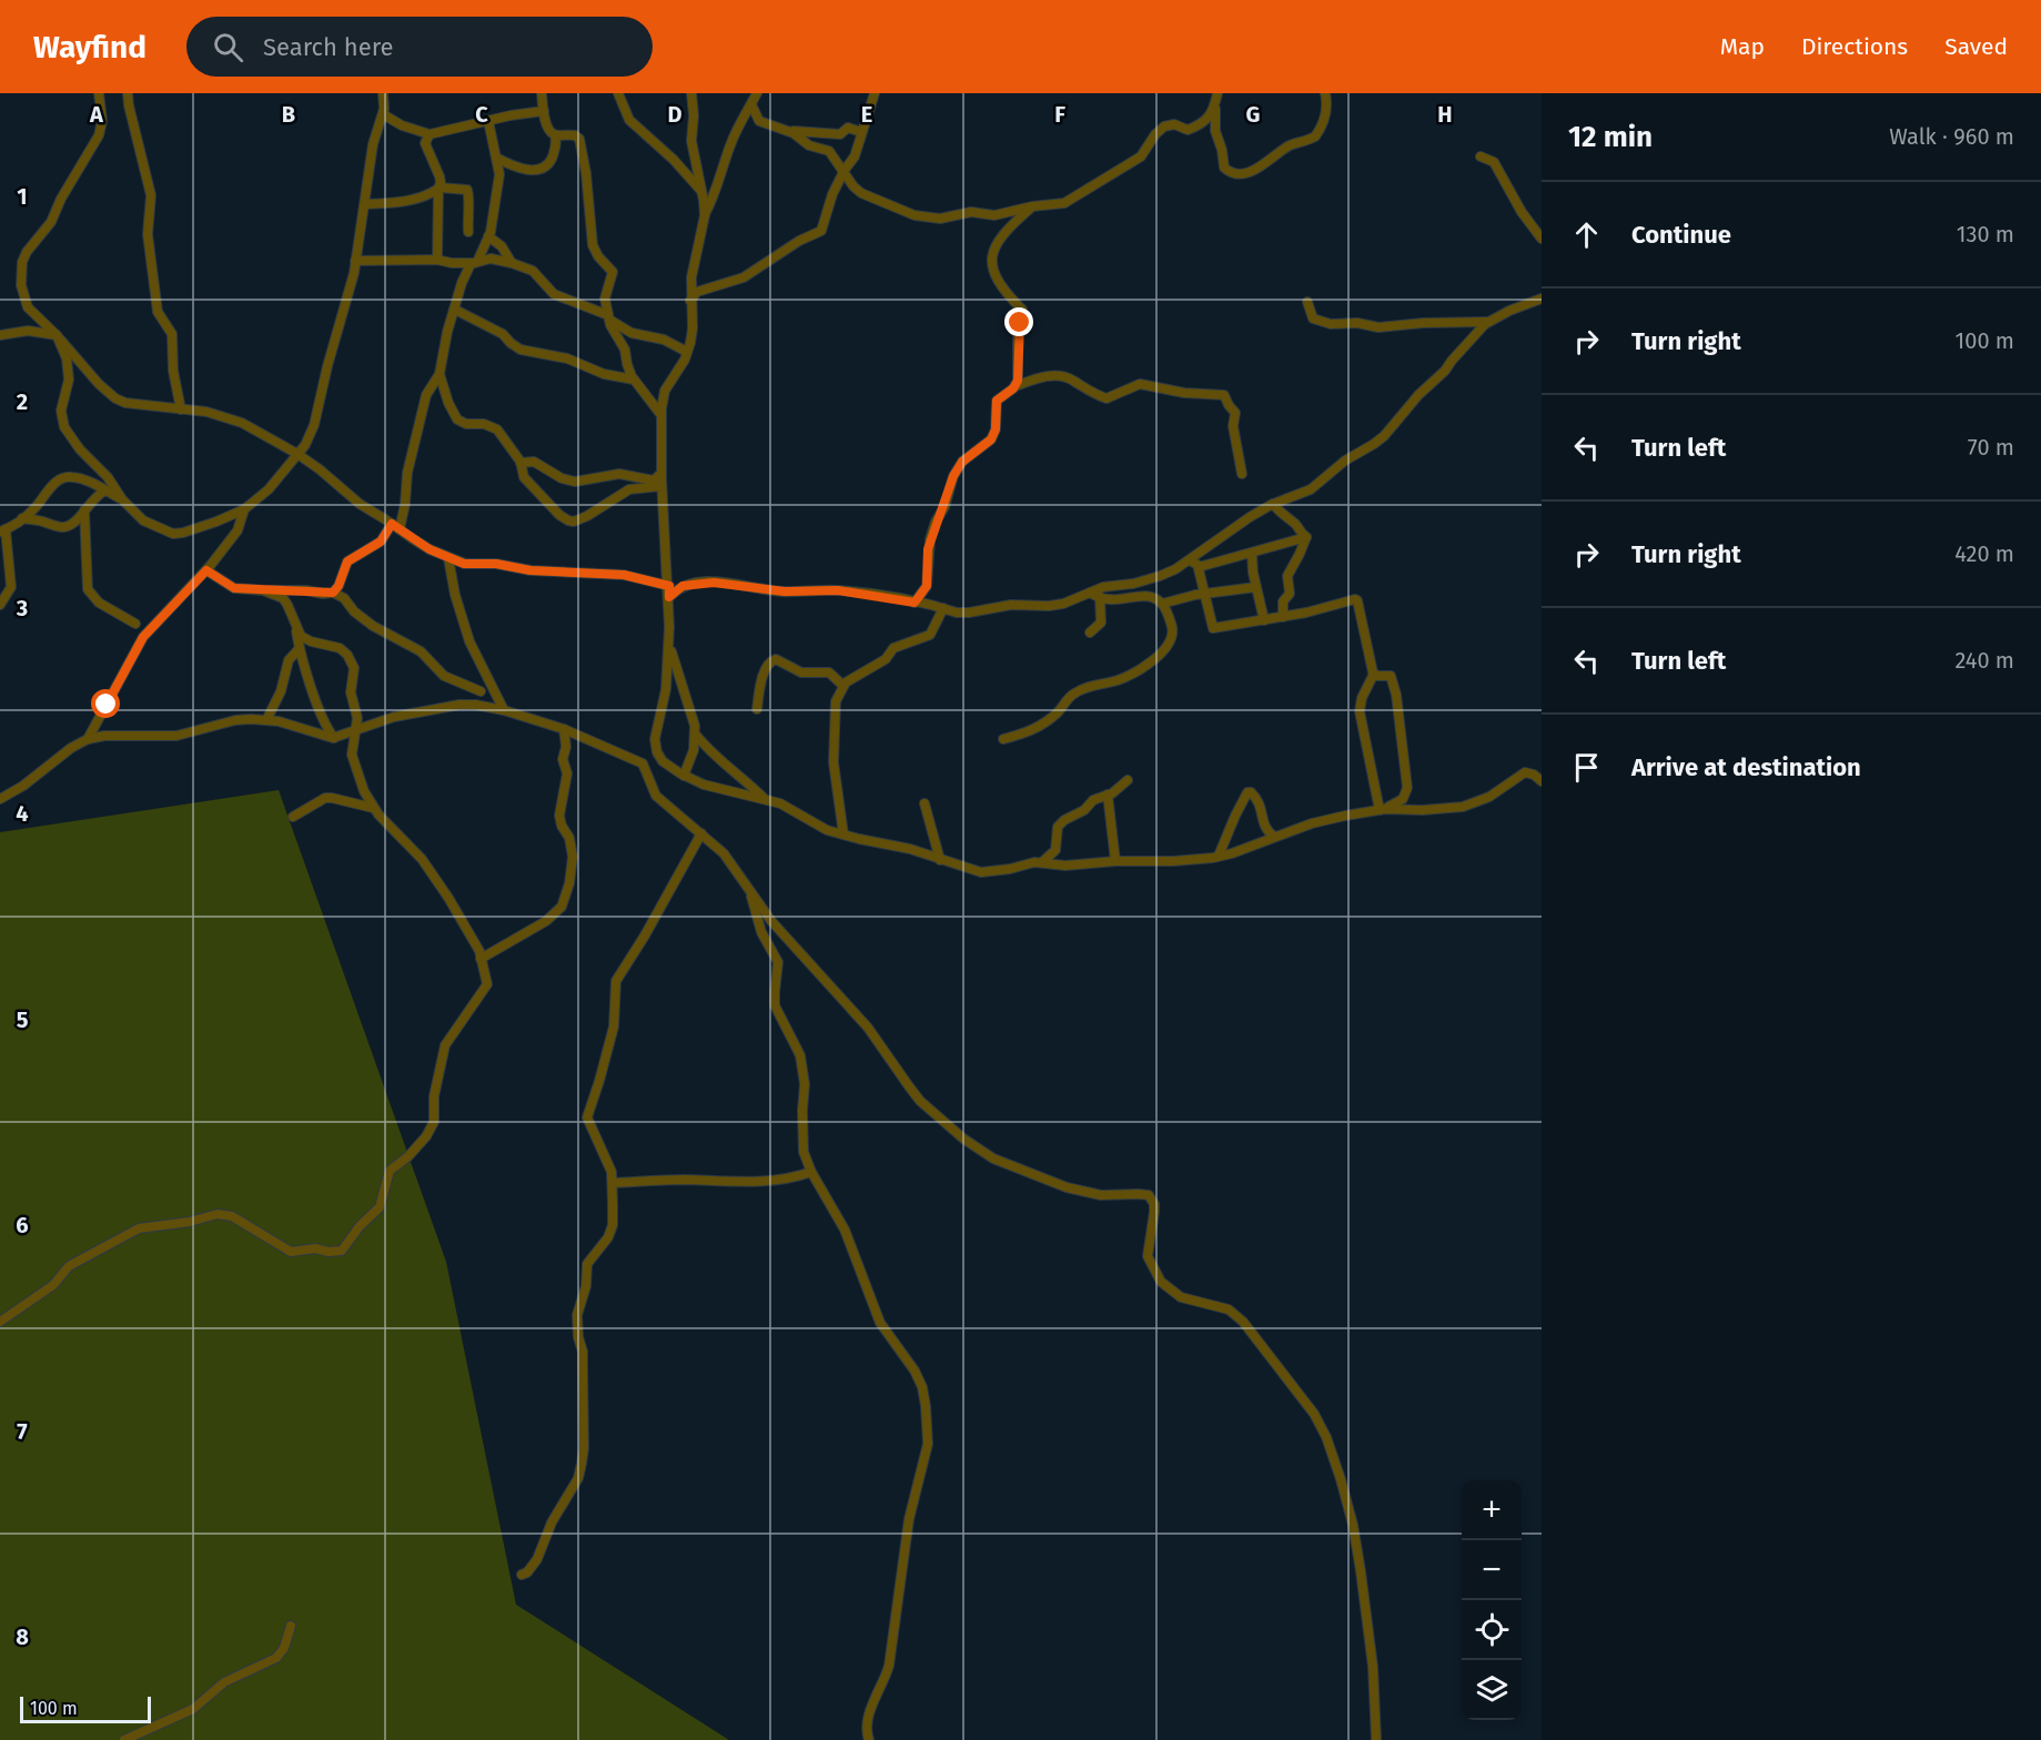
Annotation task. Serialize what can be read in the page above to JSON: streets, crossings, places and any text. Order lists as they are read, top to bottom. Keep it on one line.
{"scale_bar":"100 m","page":{"header":"Wayfind","search":"Search here","nav":["Map","Directions","Saved"],"heading":["12 min","Walk · 960 m"],"list":[["Continue","130 m"],["Turn right","100 m"],["Turn left","70 m"],["Turn right","420 m"],["Turn left","240 m"],"Arrive at destination"],"map_buttons":["+","−"],"scale":"100 m"},"grid":{"columns":["A","B","C","D","E","F","G","H"],"rows":["1","2","3","4","5","6","7","8"]}}
